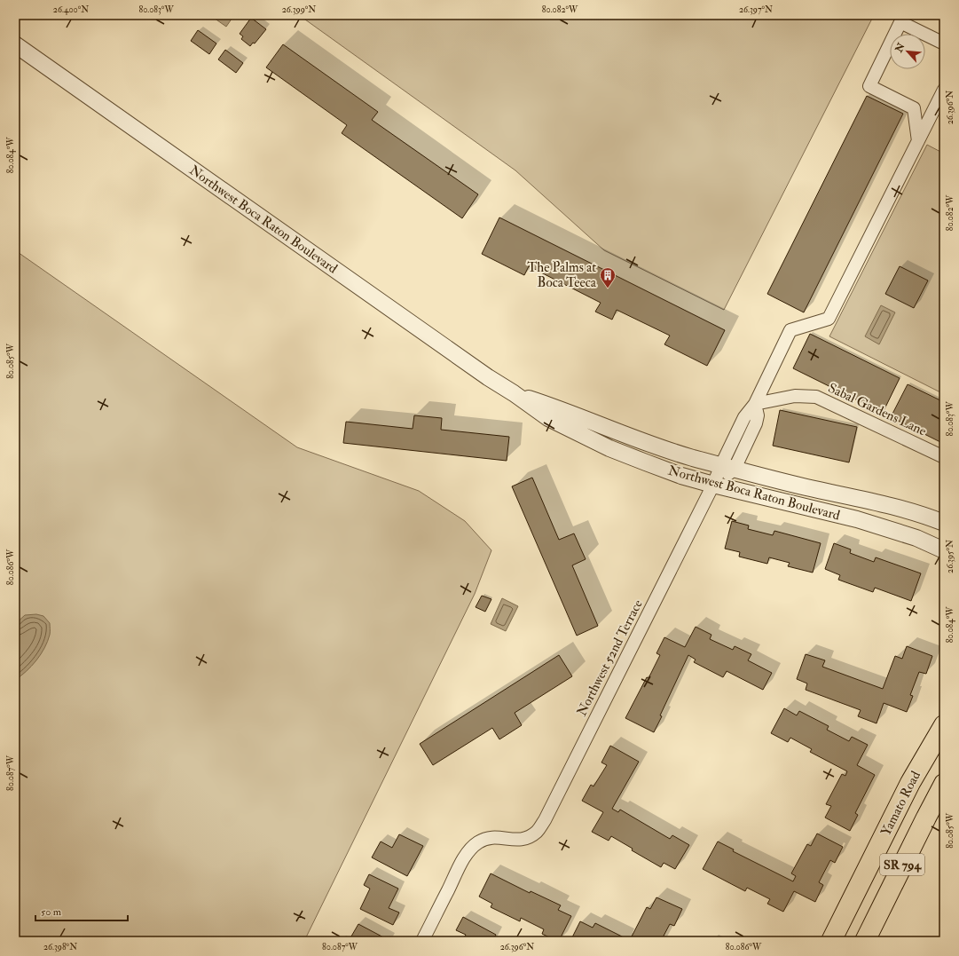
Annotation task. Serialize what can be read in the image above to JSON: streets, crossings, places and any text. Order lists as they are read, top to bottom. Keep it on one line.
{"streets":{"main road":["Yamato Road","SR 794"],"street":["Northwest Boca Raton Boulevard","Sabal Gardens Lane","Northwest 52nd Terrace"]},"crossings":[["Northwest Boca Raton Boulevard","Northwest 52nd Terrace"]],"places":{"building":["The Palms at Boca Teeca"]},"scale_bar":"50 m","north":"top left","coordinates":["26.400°N","80.083°W","26.399°N","80.082°W","26.397°N","26.396°N","80.084°W","80.085°W","26.395°N","80.086°W","80.087°W","26.398°N"]}
